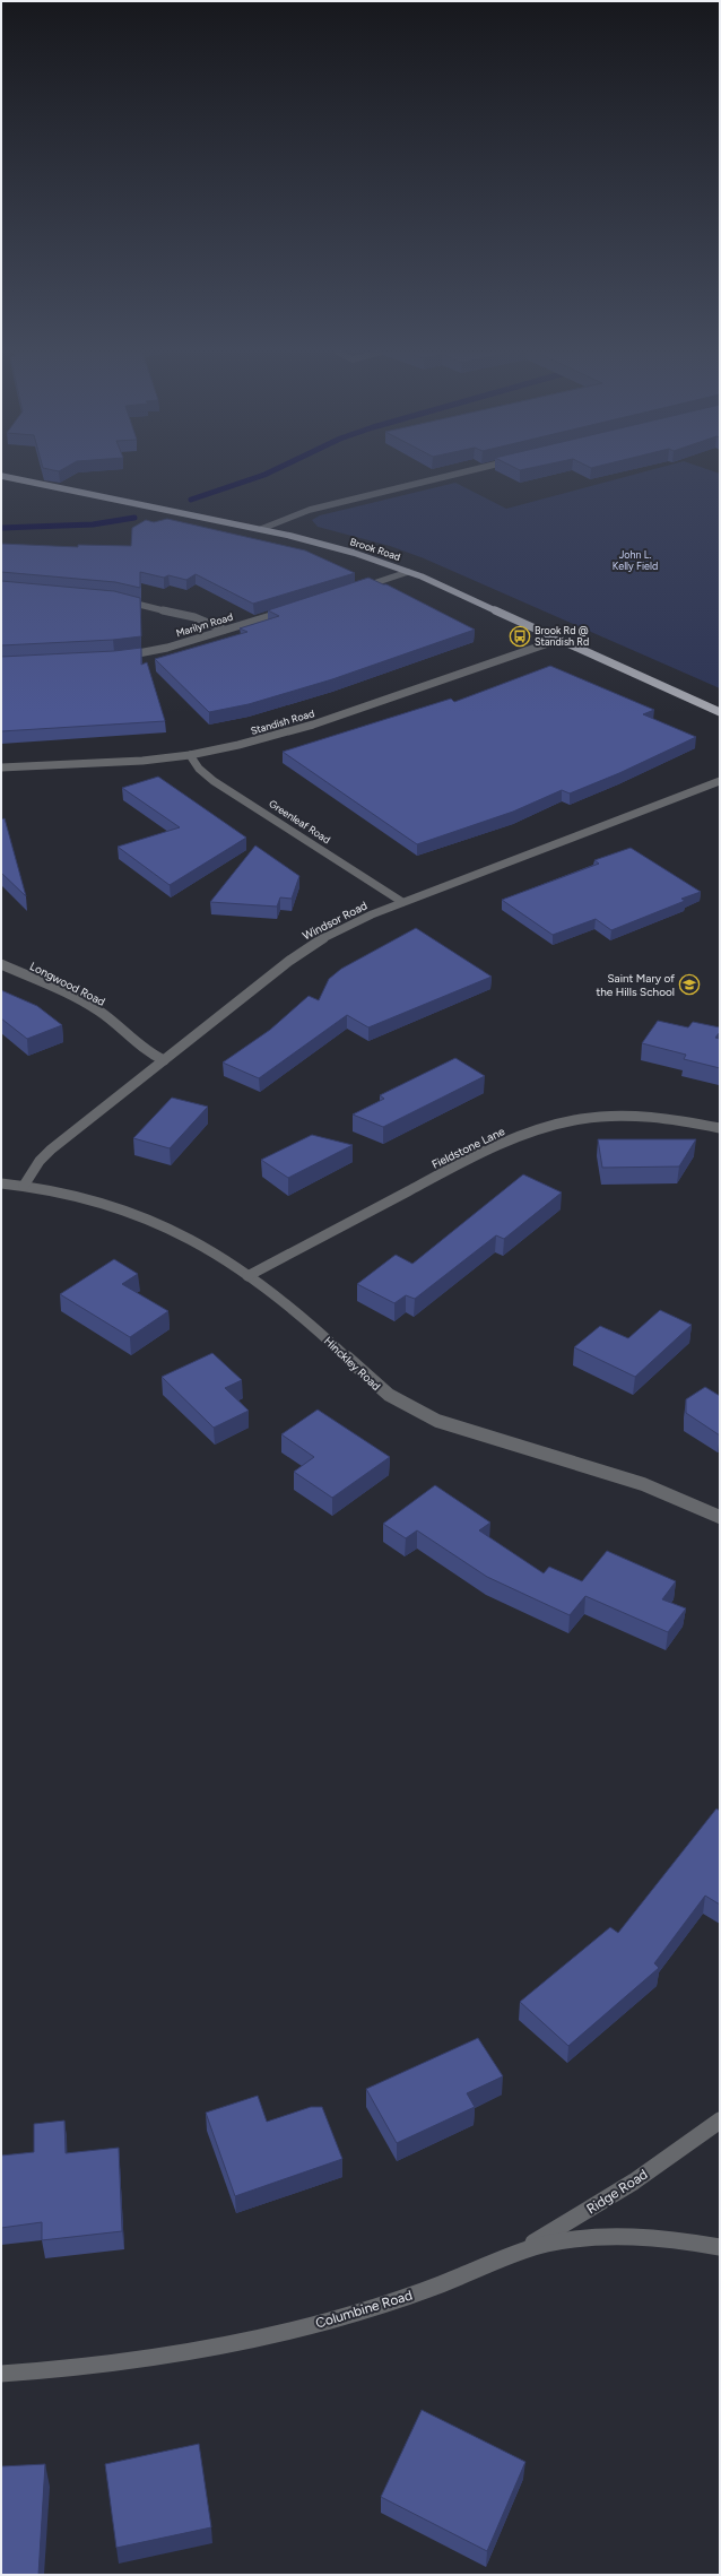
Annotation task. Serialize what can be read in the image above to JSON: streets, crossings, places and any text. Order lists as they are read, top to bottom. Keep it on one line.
{"streets":{"main road":["Brook Road"],"street":["Marilyn Road","Standish Road","Greenleaf Road","Windsor Road","Longwood Road","Fieldstone Lane","Hinckley Road","Ridge Road","Columbine Road"]},"crossings":[["Brook Road","Standish Road"],["Standish Road","Greenleaf Road"],["Greenleaf Road","Windsor Road"],["Windsor Road","Longwood Road"],["Windsor Road","Hinckley Road"],["Fieldstone Lane","Hinckley Road"],["Ridge Road","Columbine Road"]],"parks":["John L. Kelly Field"],"places":{"bus stop":["Brook Rd @ Standish Rd"],"school or university":["Saint Mary of the Hills School"]}}
